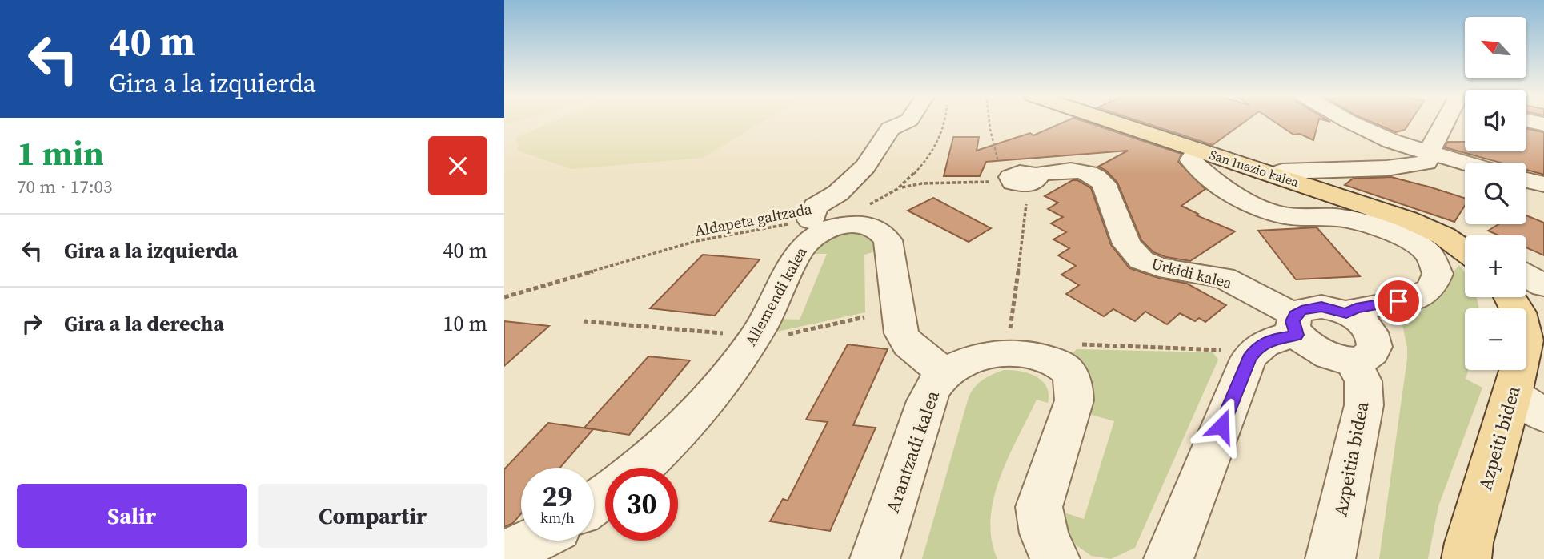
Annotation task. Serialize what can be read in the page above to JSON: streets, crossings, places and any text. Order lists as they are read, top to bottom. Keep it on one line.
{"streets":{"main road":["San Inazio kalea","Azpeiti bidea"],"street":["Urkidi kalea","Allemendi kalea","Arantzadi kalea","Azpeitia bidea"],"path":["Aldapeta galtzada"]},"crossings":[["Urkidi kalea","Azpeitia bidea"],["Allemendi kalea","Arantzadi kalea"]],"north":"top left","page":{"turn":["40 m","Gira a la izquierda"],"map_buttons":["+","−"],"heading":["1 min","70 m · 17:03"],"list":[{"name":"Gira a la izquierda","value":"40 m"},{"name":"Gira a la derecha","value":"10 m"}],"speed":"29 km/h","limit":"30","buttons":["Salir","Compartir"]}}
